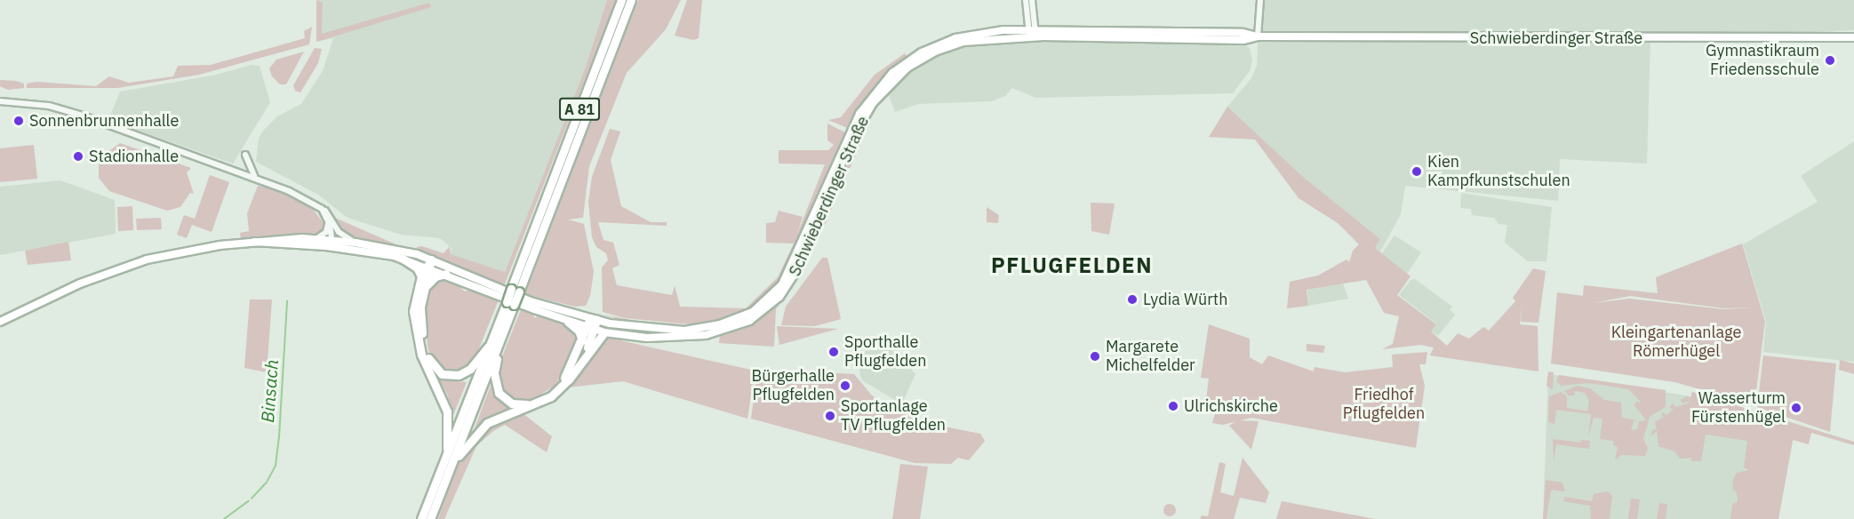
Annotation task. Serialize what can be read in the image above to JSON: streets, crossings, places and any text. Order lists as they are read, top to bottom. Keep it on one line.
{"streets":{"highway":["A 81"],"main road":["Schwieberdinger Straße"]},"crossings":[["Schwieberdinger Straße","A 81"]],"districts":["PFLUGFELDEN"],"water":["Binsach"],"parks":["Kleingartenanlage Römerhügel","Friedhof Pflugfelden"],"places":["Gymnastikraum Friedensschule","Sonnenbrunnenhalle","Stadionhalle","Kien Kampfkunstschulen","Lydia Würth","Sporthalle Pflugfelden","Margarete Michelfelder","Bürgerhalle Pflugfelden","Ulrichskirche","Wasserturm Fürstenhügel","Sportanlage TV Pflugfelden"]}
